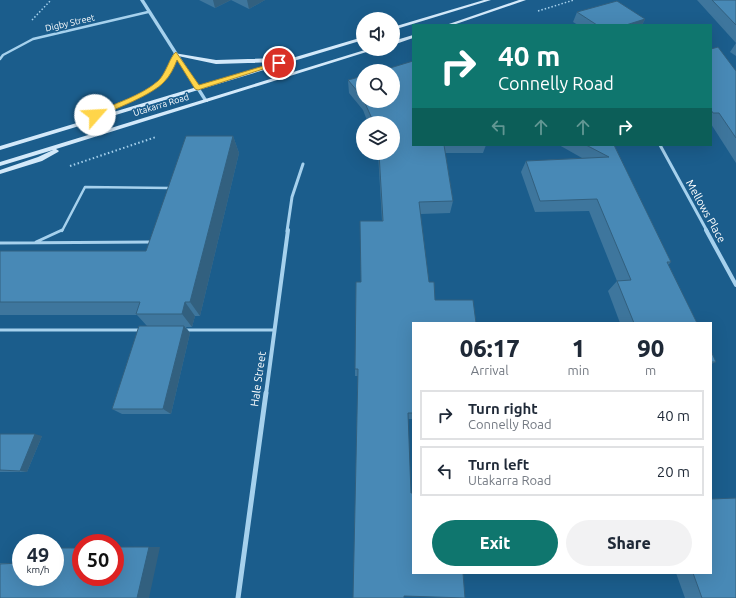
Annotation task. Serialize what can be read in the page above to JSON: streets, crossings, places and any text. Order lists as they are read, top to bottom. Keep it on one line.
{"streets":{"main road":["Utakarra Road"],"street":["Digby Street","Mellows Place","Hale Street"]},"page":{"turn":["40 m","Connelly Road"],"eta":["06:17","Arrival","1","min","90","m"],"list":[{"name":"Turn right","note":"Connelly Road","value":"40 m"},{"name":"Turn left","note":"Utakarra Road","value":"20 m"}],"buttons":["Exit","Share"],"speed":"49 km/h","limit":"50"}}
